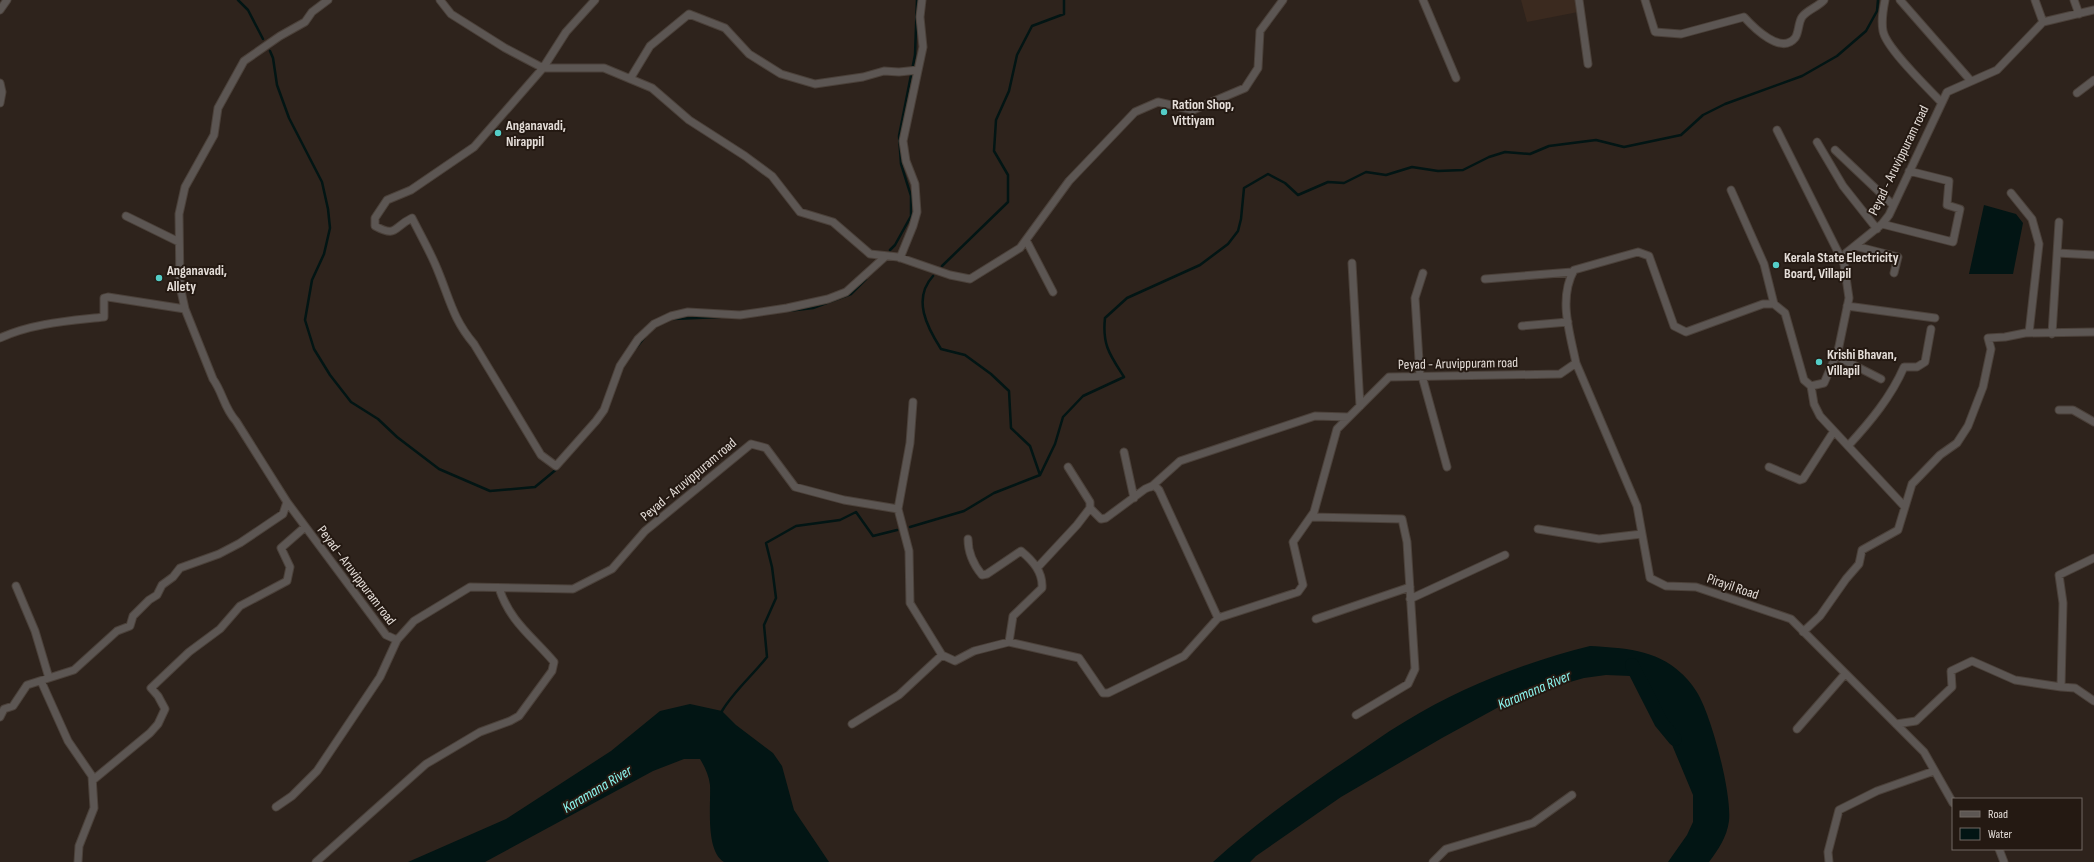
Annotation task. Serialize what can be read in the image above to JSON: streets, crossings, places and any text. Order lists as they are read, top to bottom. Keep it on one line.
{"streets":{"street":["Peyad - Aruvippuram road","Pirayil Road"]},"crossings":[["Peyad - Aruvippuram road","Pirayil Road"]],"water":["Karamana River"],"places":["Ration Shop, Vittiyam","Anganavadi, Nirappil","Kerala State Electricity Board, Villapil","Anganavadi, Allety","Krishi Bhavan, Villapil"],"legend":["Road","Water"]}
